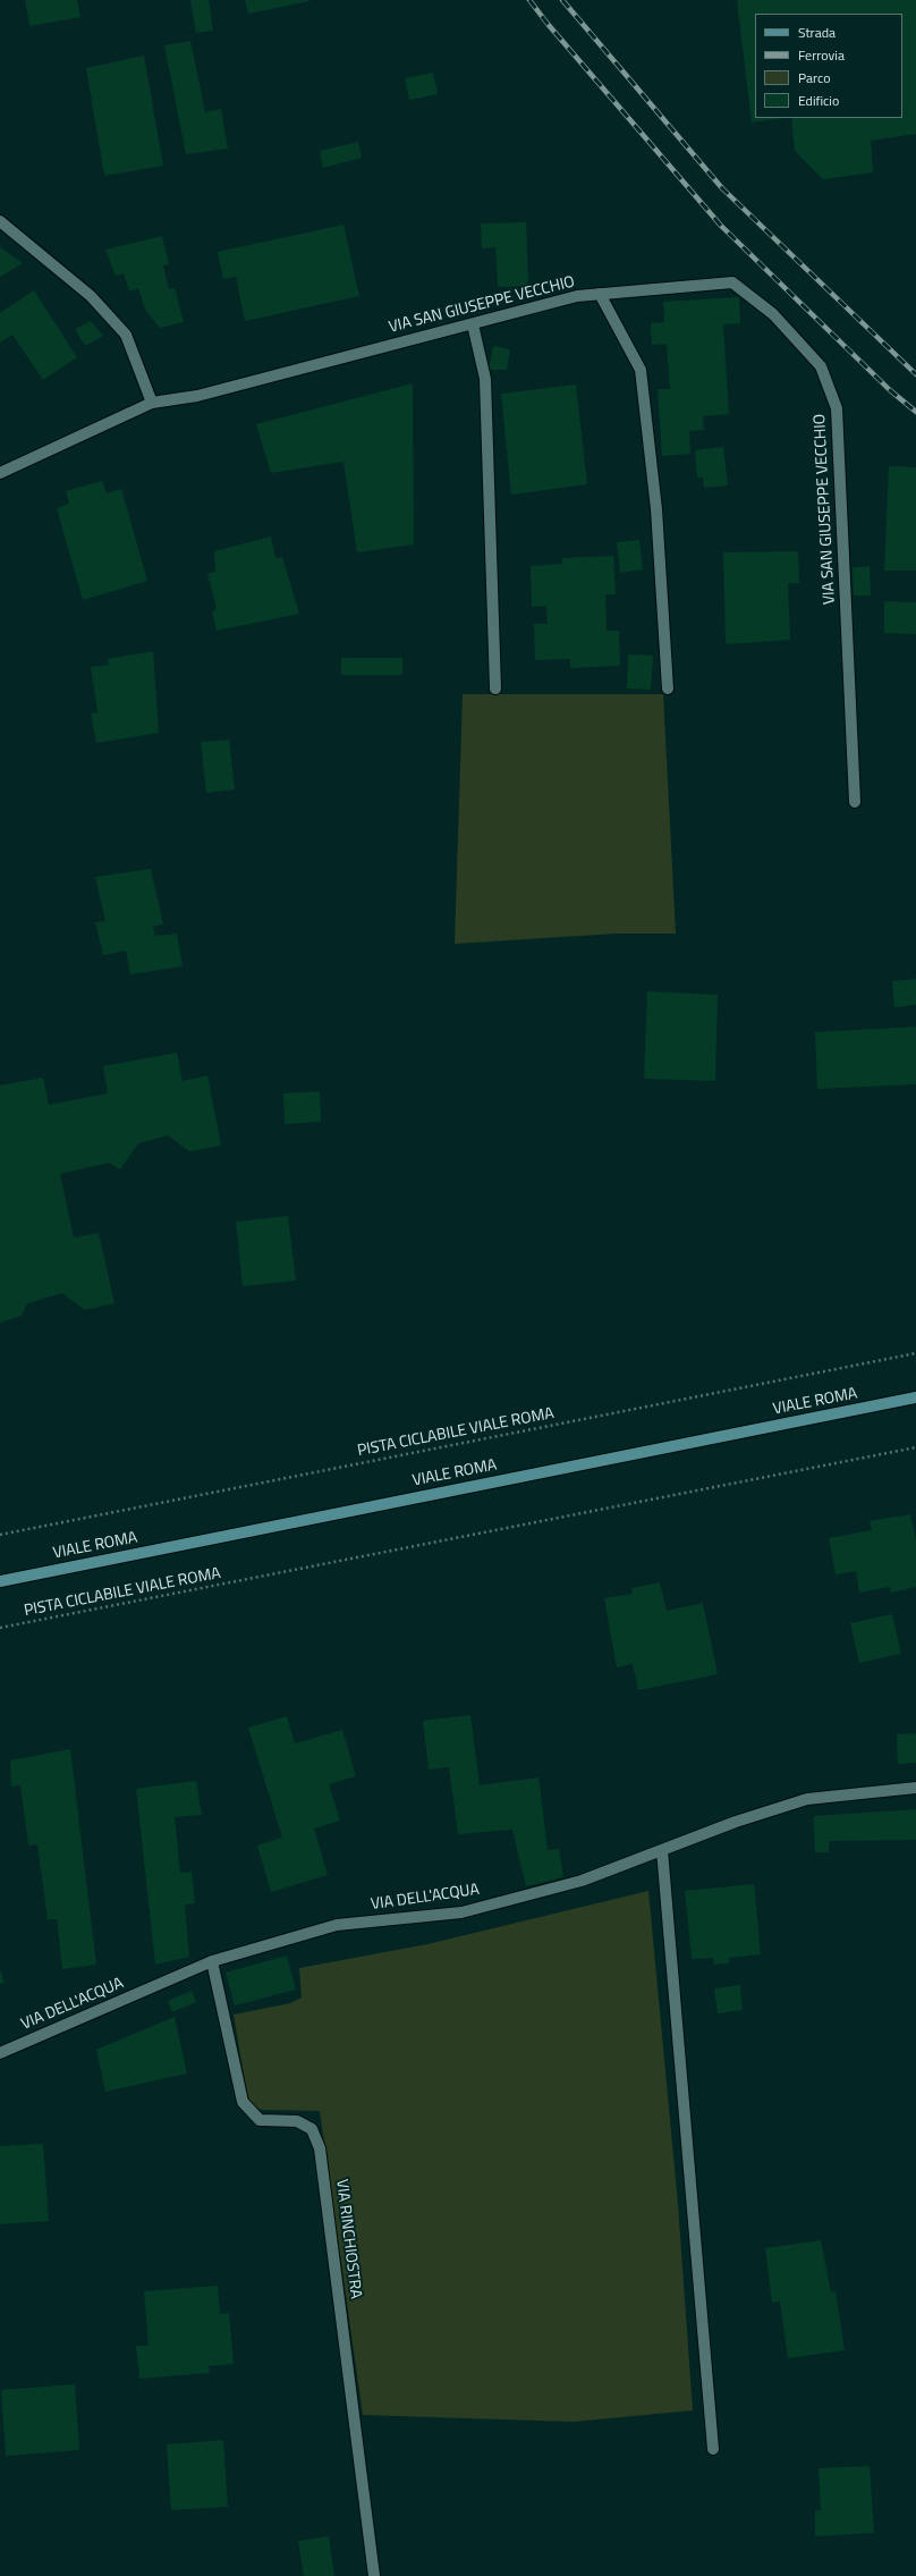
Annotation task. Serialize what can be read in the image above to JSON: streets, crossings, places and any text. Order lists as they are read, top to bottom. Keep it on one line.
{"streets":{"main road":["VIALE ROMA"],"street":["VIA SAN GIUSEPPE VECCHIO","VIA DELL'ACQUA","VIA RINCHIOSTRA"],"path":["PISTA CICLABILE VIALE ROMA"]},"crossings":[["VIA DELL'ACQUA","VIA RINCHIOSTRA"]],"legend":["Strada","Ferrovia","Parco","Edificio"]}
